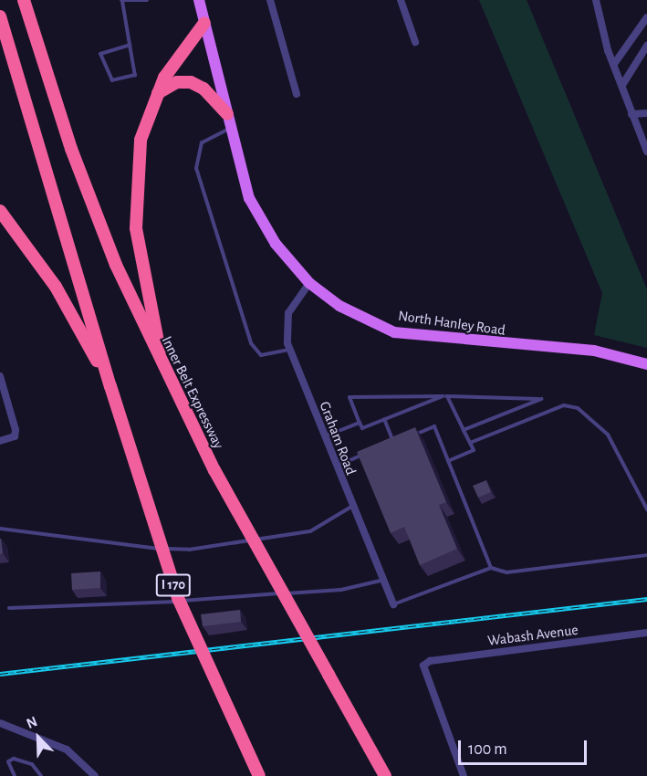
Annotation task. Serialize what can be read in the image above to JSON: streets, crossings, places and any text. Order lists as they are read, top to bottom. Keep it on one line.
{"streets":{"highway":["Inner Belt Expressway","I 170"],"main road":["North Hanley Road"],"street":["Graham Road","Wabash Avenue"]},"crossings":[["North Hanley Road","Graham Road"]],"scale_bar":"100 m","north":"top left"}
